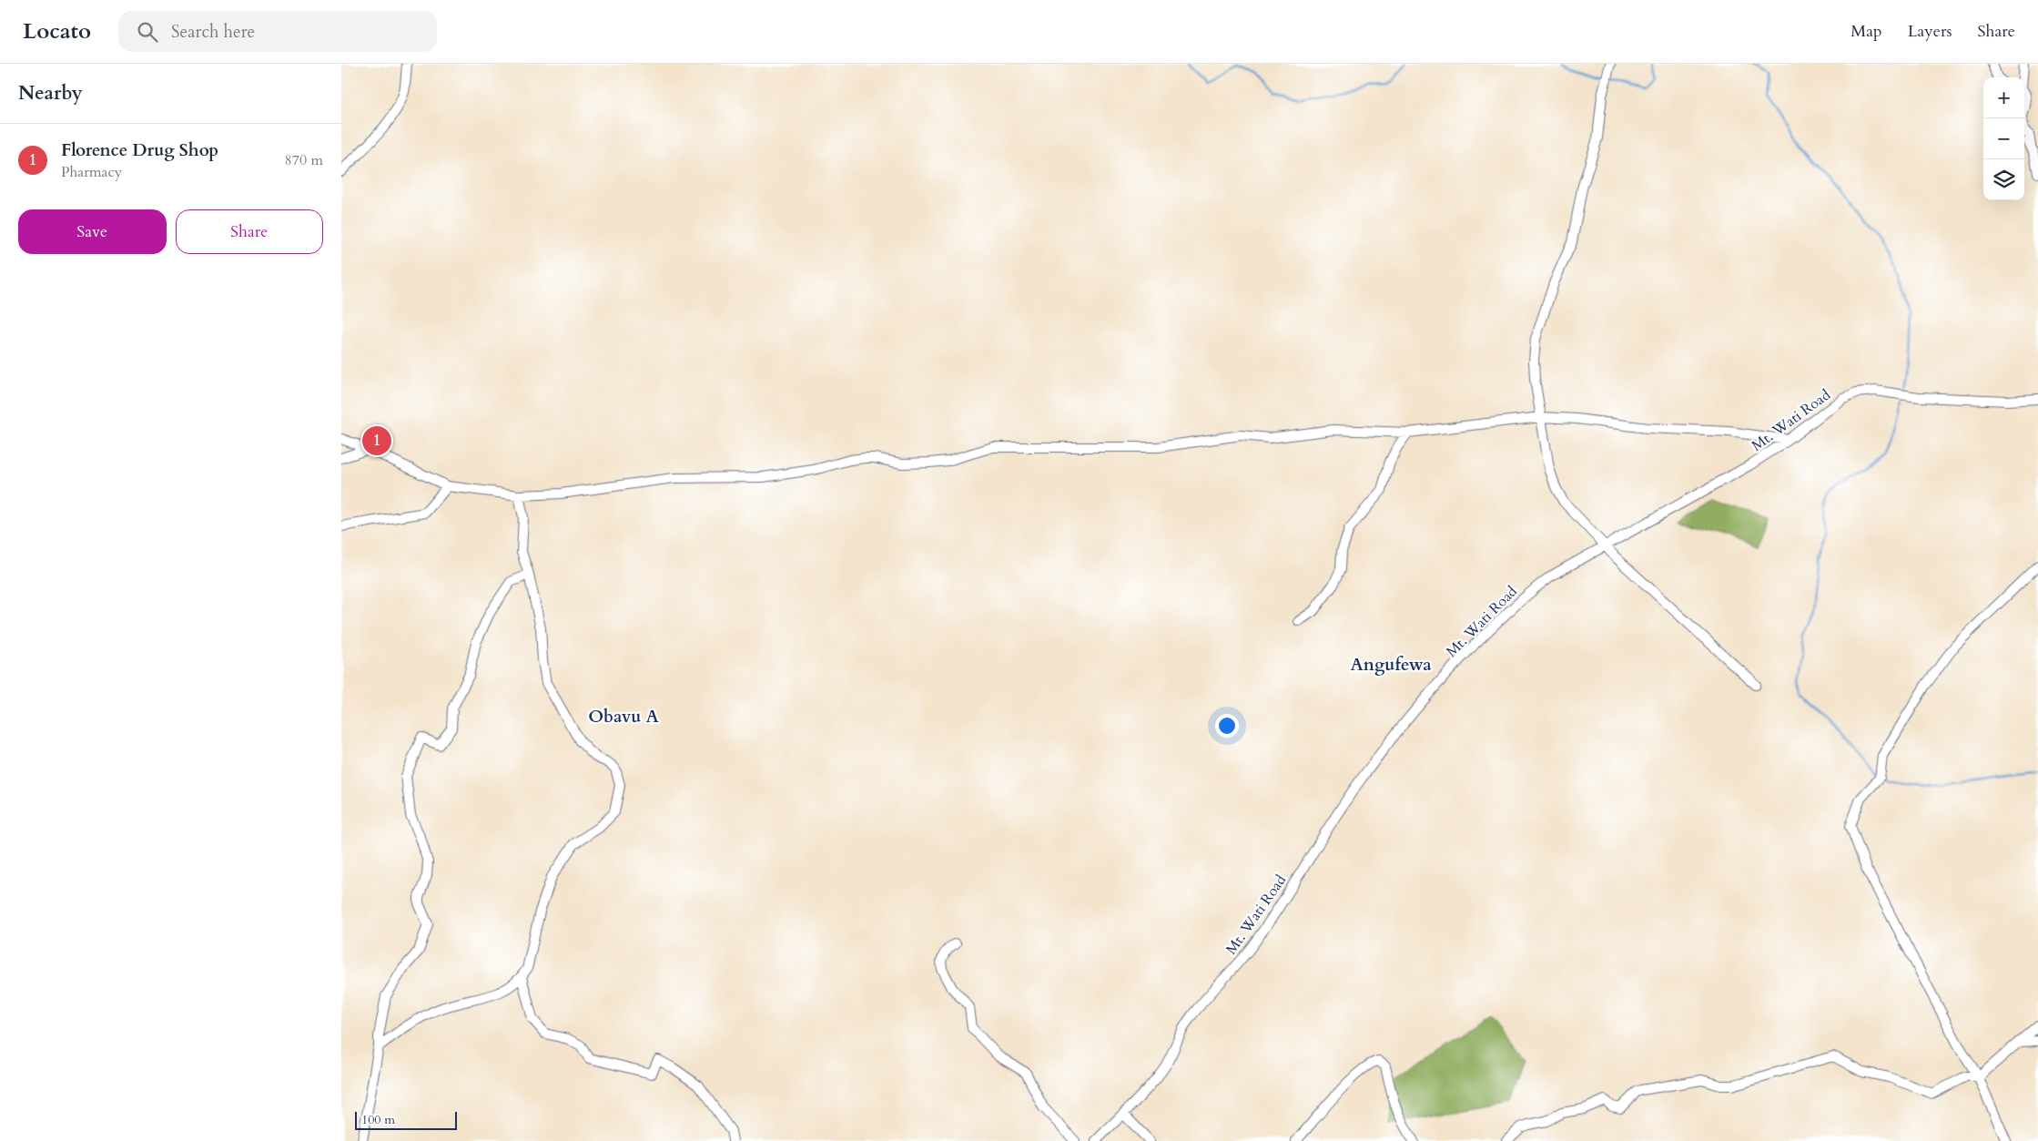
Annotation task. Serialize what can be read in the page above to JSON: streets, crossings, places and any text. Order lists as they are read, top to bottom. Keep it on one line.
{"streets":{"street":["Mt. Wati Road"]},"districts":["Angufewa","Obavu A"],"scale_bar":"100 m","page":{"header":"Locato","search":"Search here","nav":["Map","Layers","Share"],"heading":"Nearby","map_buttons":["+","−"],"list":[{"mark":"1","name":"Florence Drug Shop","note":"Pharmacy","value":"870 m"}],"buttons":["Save","Share"],"pins":"1","scale":"100 m"}}
